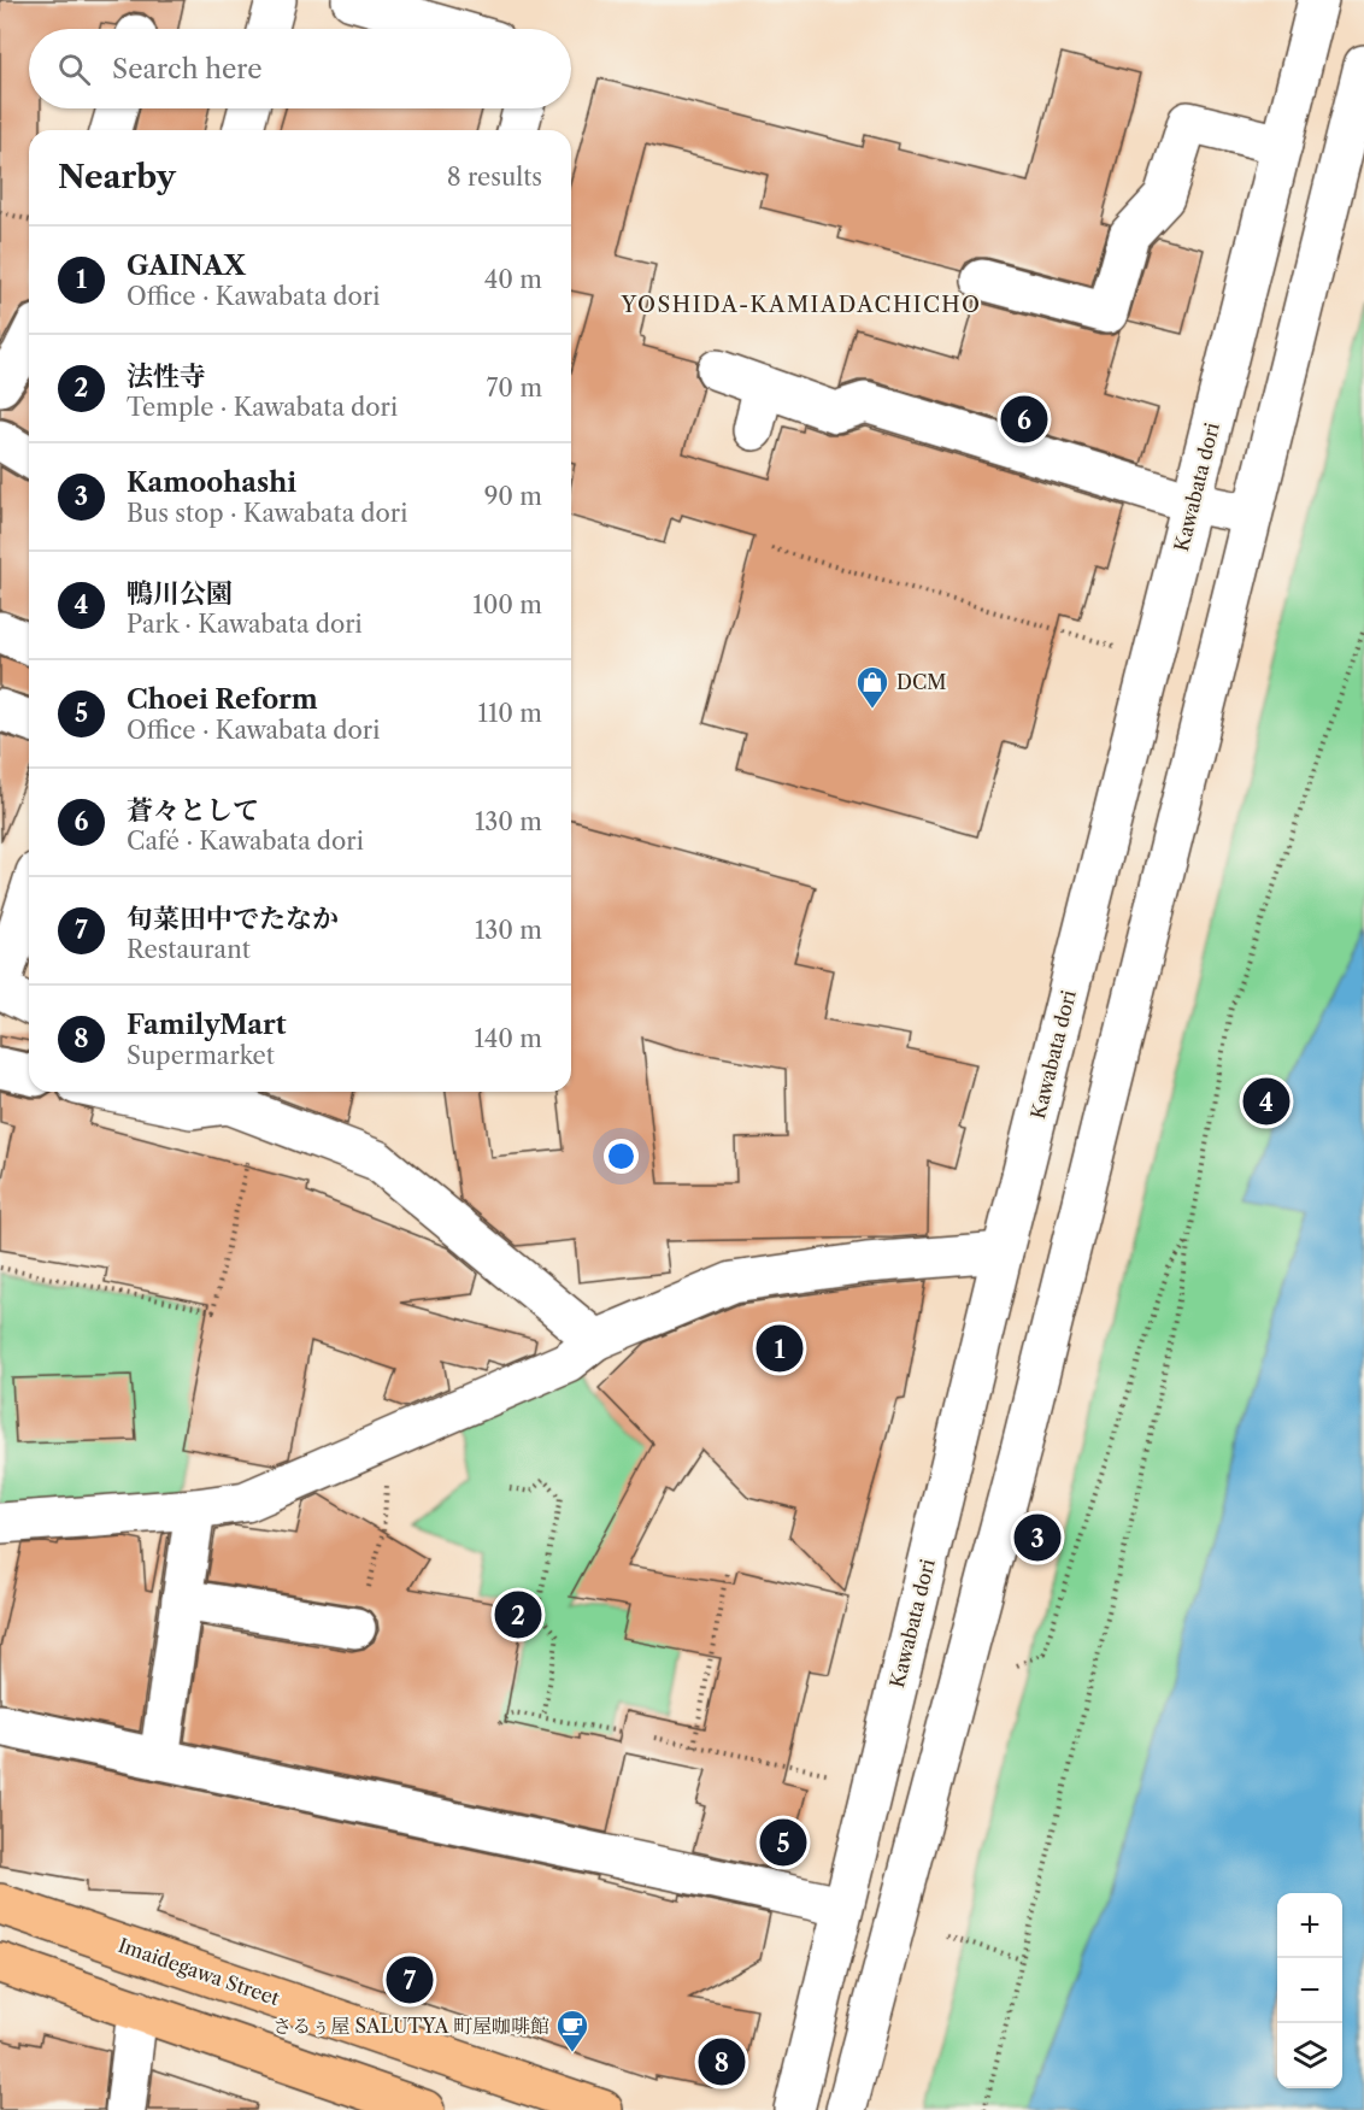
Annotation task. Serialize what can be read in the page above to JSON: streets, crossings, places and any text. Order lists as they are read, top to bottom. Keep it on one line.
{"streets":{"main road":["Imaidegawa Street"],"street":["Kawabata dori"]},"districts":["YOSHIDA-KAMIADACHICHO"],"places":{"shop":["DCM"],"cafe":["さるぅ屋 SALUTYA 町屋咖啡館"]},"page":{"search":"Search here","heading":["Nearby","8 results"],"list":[{"mark":"1","name":"GAINAX","note":"Office · Kawabata dori","value":"40 m"},{"mark":"2","name":"法性寺","note":"Temple · Kawabata dori","value":"70 m"},{"mark":"3","name":"Kamoohashi","note":"Bus stop · Kawabata dori","value":"90 m"},{"mark":"4","name":"鴨川公園","note":"Park · Kawabata dori","value":"100 m"},{"mark":"5","name":"Choei Reform","note":"Office · Kawabata dori","value":"110 m"},{"mark":"6","name":"蒼々として","note":"Café · Kawabata dori","value":"130 m"},{"mark":"7","name":"旬菜田中でたなか","note":"Restaurant","value":"130 m"},{"mark":"8","name":"FamilyMart","note":"Supermarket","value":"140 m"}],"pins":["6","4","1","3","2","5","7","8"],"map_buttons":["+","−"]}}
